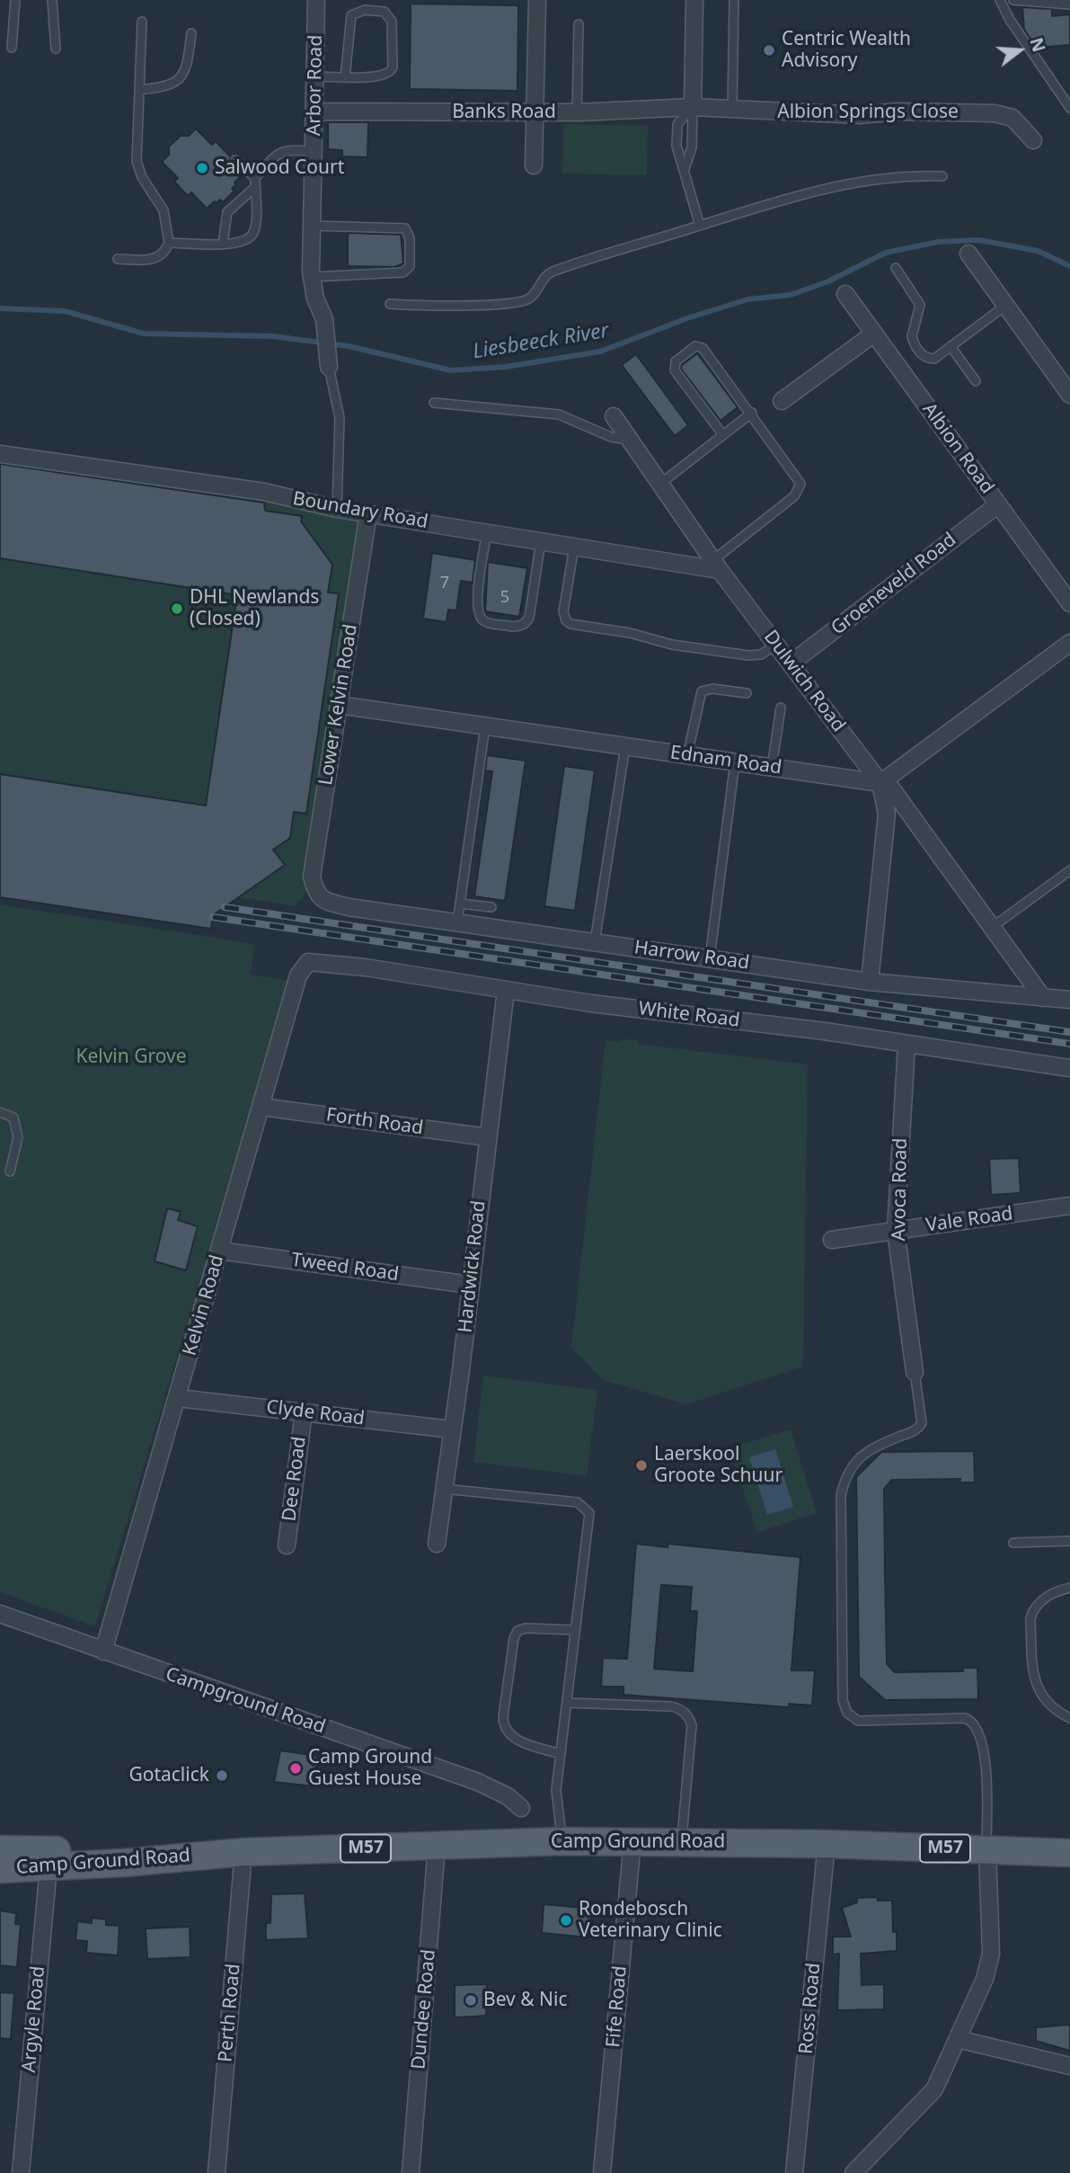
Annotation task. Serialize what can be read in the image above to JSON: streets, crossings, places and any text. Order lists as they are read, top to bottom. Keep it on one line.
{"streets":{"main road":["Camp Ground Road","M57"],"street":["Arbor Road","Banks Road","Albion Springs Close","Albion Road","Boundary Road","Groeneveld Road","Dulwich Road","Lower Kelvin Road","Ednam Road","Harrow Road","White Road","Forth Road","Avoca Road","Vale Road","Hardwick Road","Tweed Road","Kelvin Road","Clyde Road","Dee Road","Campground Road","Fife Road","Ross Road","Dundee Road","Perth Road","Argyle Road"]},"crossings":[["Arbor Road","Banks Road"],["Banks Road","Albion Springs Close"],["Albion Road","Groeneveld Road"],["Boundary Road","Dulwich Road"],["Boundary Road","Lower Kelvin Road"],["Groeneveld Road","Dulwich Road"],["Dulwich Road","Ednam Road"],["Dulwich Road","Harrow Road"],["Lower Kelvin Road","Ednam Road"],["Lower Kelvin Road","Harrow Road"],["White Road","Avoca Road"],["White Road","Hardwick Road"],["White Road","Kelvin Road"],["Forth Road","Hardwick Road"],["Forth Road","Kelvin Road"],["Avoca Road","Vale Road"],["Hardwick Road","Tweed Road"],["Hardwick Road","Clyde Road"],["Tweed Road","Kelvin Road"],["Kelvin Road","Clyde Road"],["Kelvin Road","Campground Road"],["Clyde Road","Dee Road"],["Camp Ground Road","Fife Road"],["Camp Ground Road","Ross Road"],["Camp Ground Road","Dundee Road"],["Camp Ground Road","Perth Road"],["Camp Ground Road","Argyle Road"]],"water":["Liesbeeck River"],"parks":["Kelvin Grove"],"places":["Centric Wealth Advisory","Salwood Court","DHL Newlands (Closed)","Laerskool Groote Schuur","Camp Ground Guest House","Gotaclick","Rondebosch Veterinary Clinic","Bev & Nic"],"house_numbers":["7","5"],"north":"right"}
